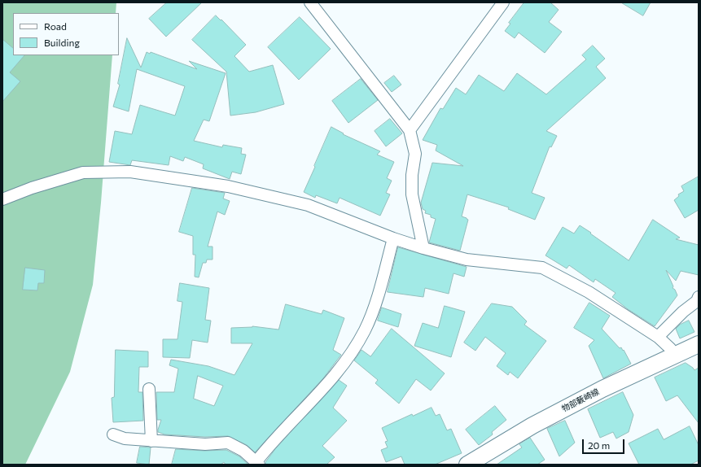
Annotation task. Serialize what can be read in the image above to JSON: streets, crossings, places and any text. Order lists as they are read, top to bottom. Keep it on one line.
{"streets":{"main road":["物部藪崎線"]},"legend":["Road","Building"],"scale_bar":"20 m"}
